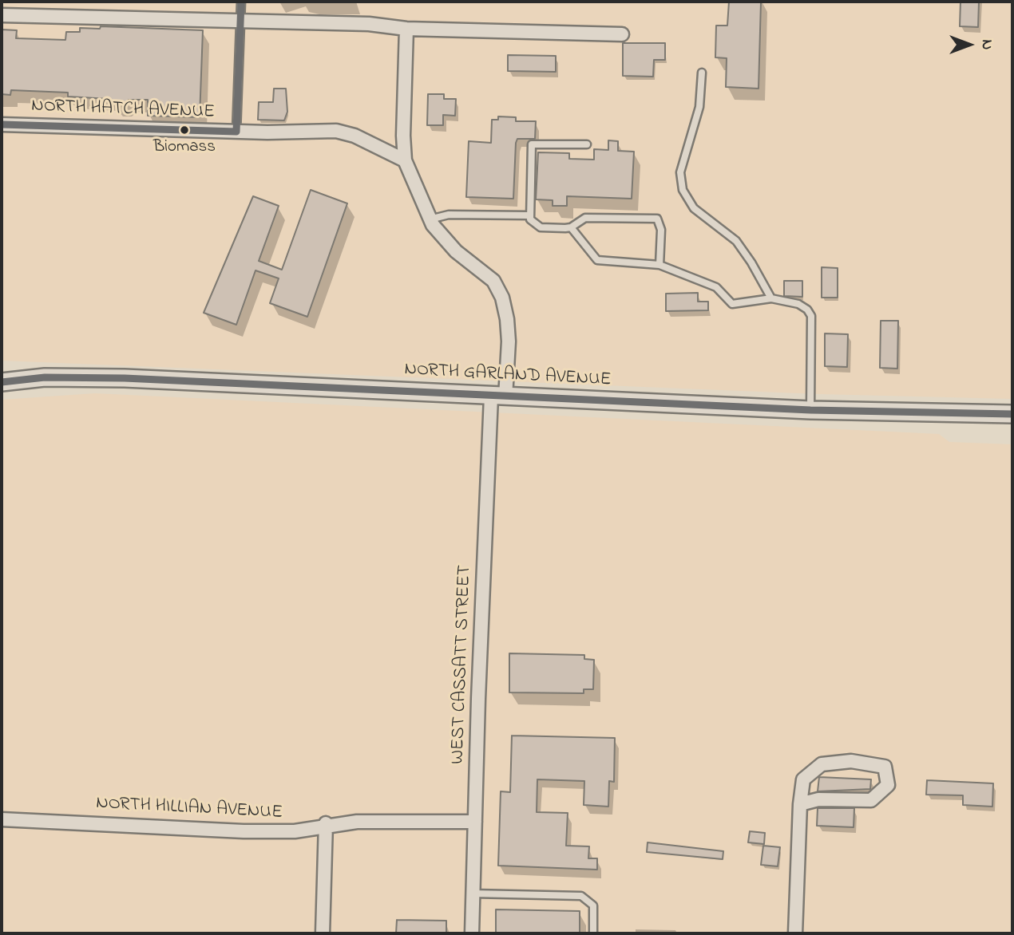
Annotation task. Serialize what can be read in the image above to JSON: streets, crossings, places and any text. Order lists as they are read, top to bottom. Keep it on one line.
{"streets":{"main road":["NORTH GARLAND AVENUE"],"street":["NORTH HATCH AVENUE","WEST CASSATT STREET","NORTH HILLIAN AVENUE"]},"crossings":[["NORTH HATCH AVENUE","WEST CASSATT STREET"],["NORTH GARLAND AVENUE","WEST CASSATT STREET"],["WEST CASSATT STREET","NORTH HILLIAN AVENUE"]],"places":["Biomass"],"north":"right"}
